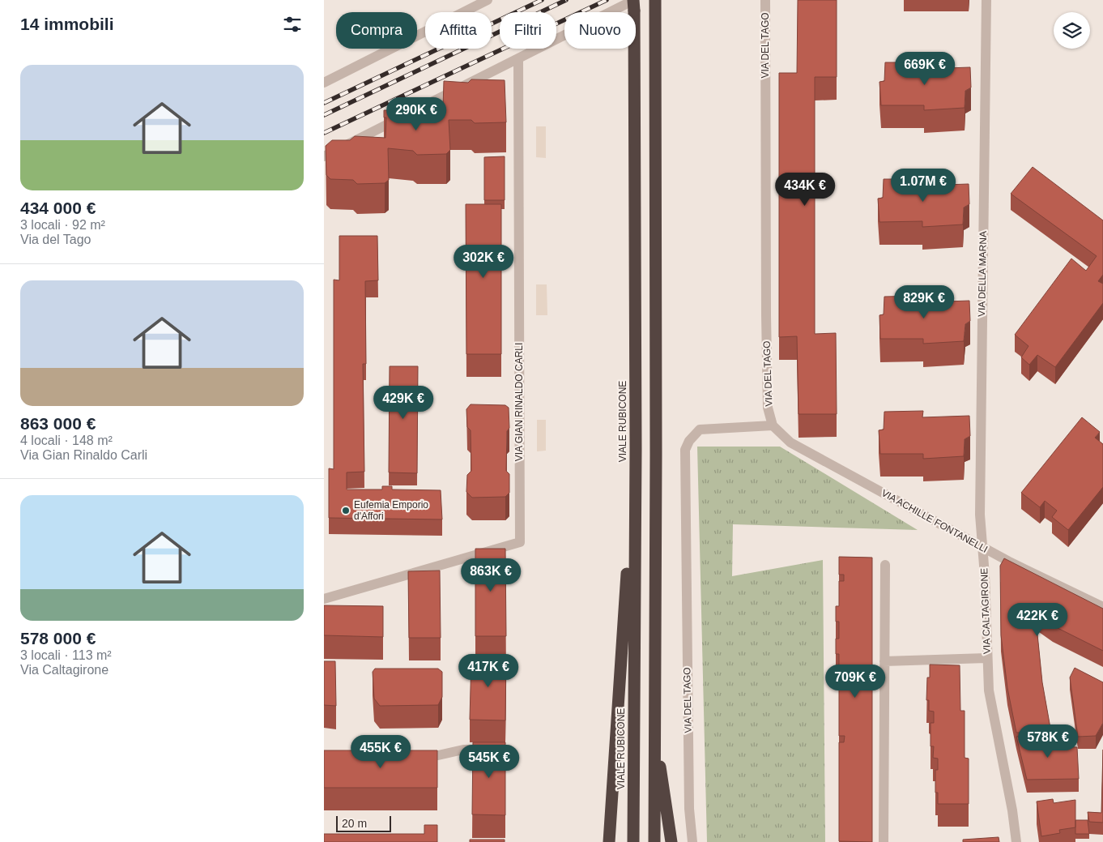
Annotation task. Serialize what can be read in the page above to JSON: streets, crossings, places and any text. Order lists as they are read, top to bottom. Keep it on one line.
{"streets":{"highway":["VIALE RUBICONE"],"street":["VIA DEL TAGO","VIA DELLA MARNA","VIA GIAN RINALDO CARLI","VIA ACHILLE FONTANELLI","VIA CALTAGIRONE"]},"crossings":[["VIA DEL TAGO","VIA ACHILLE FONTANELLI"],["VIA DELLA MARNA","VIA ACHILLE FONTANELLI"],["VIA DELLA MARNA","VIA CALTAGIRONE"],["VIA ACHILLE FONTANELLI","VIA CALTAGIRONE"]],"places":["Eufemia Emporio d'Affori"],"scale_bar":"20 m","page":{"heading":"14 immobili","chip":["Compra","Affitta","Filtri","Nuovo"],"list":[{"name":"434 000 €","note":"3 locali · 92 m² · Via del Tago"},{"name":"863 000 €","note":"4 locali · 148 m² · Via Gian Rinaldo Carli"},{"name":"578 000 €","note":"3 locali · 113 m² · Via Caltagirone"}],"price":["669K €","290K €","1.07M €","434K €","302K €","829K €","429K €","863K €","422K €","417K €","709K €","578K €","455K €","545K €"],"scale":"20 m"}}
